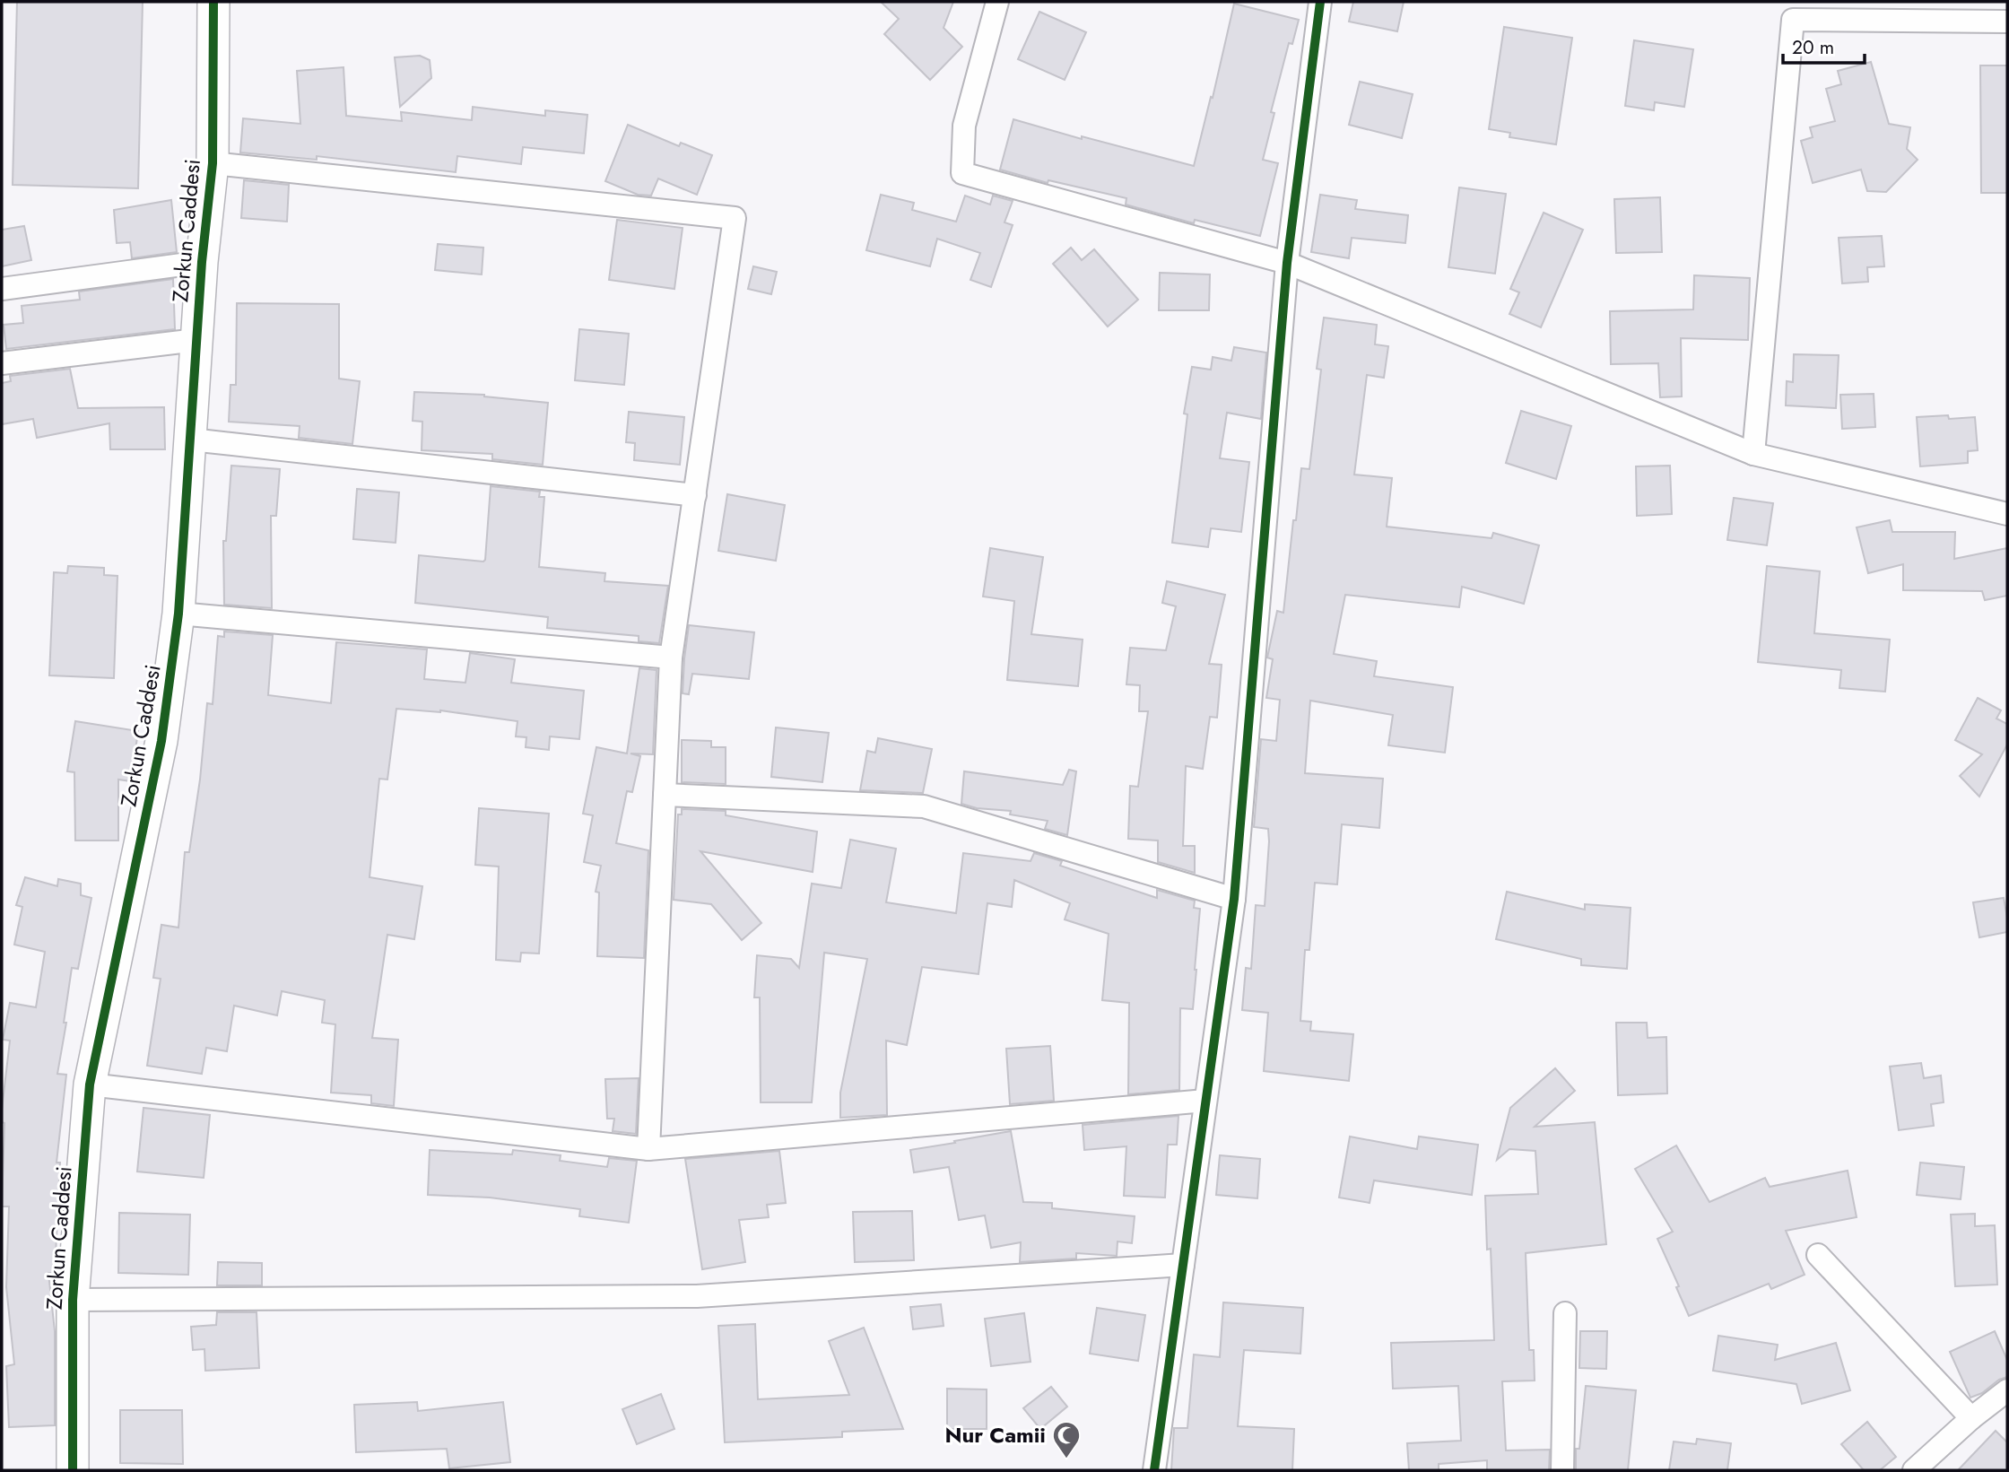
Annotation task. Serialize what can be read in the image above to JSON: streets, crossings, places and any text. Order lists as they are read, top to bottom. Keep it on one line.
{"streets":{"street":["Zorkun Caddesi"]},"places":{"mosque":["Nur Camii"]},"scale_bar":"20 m"}
